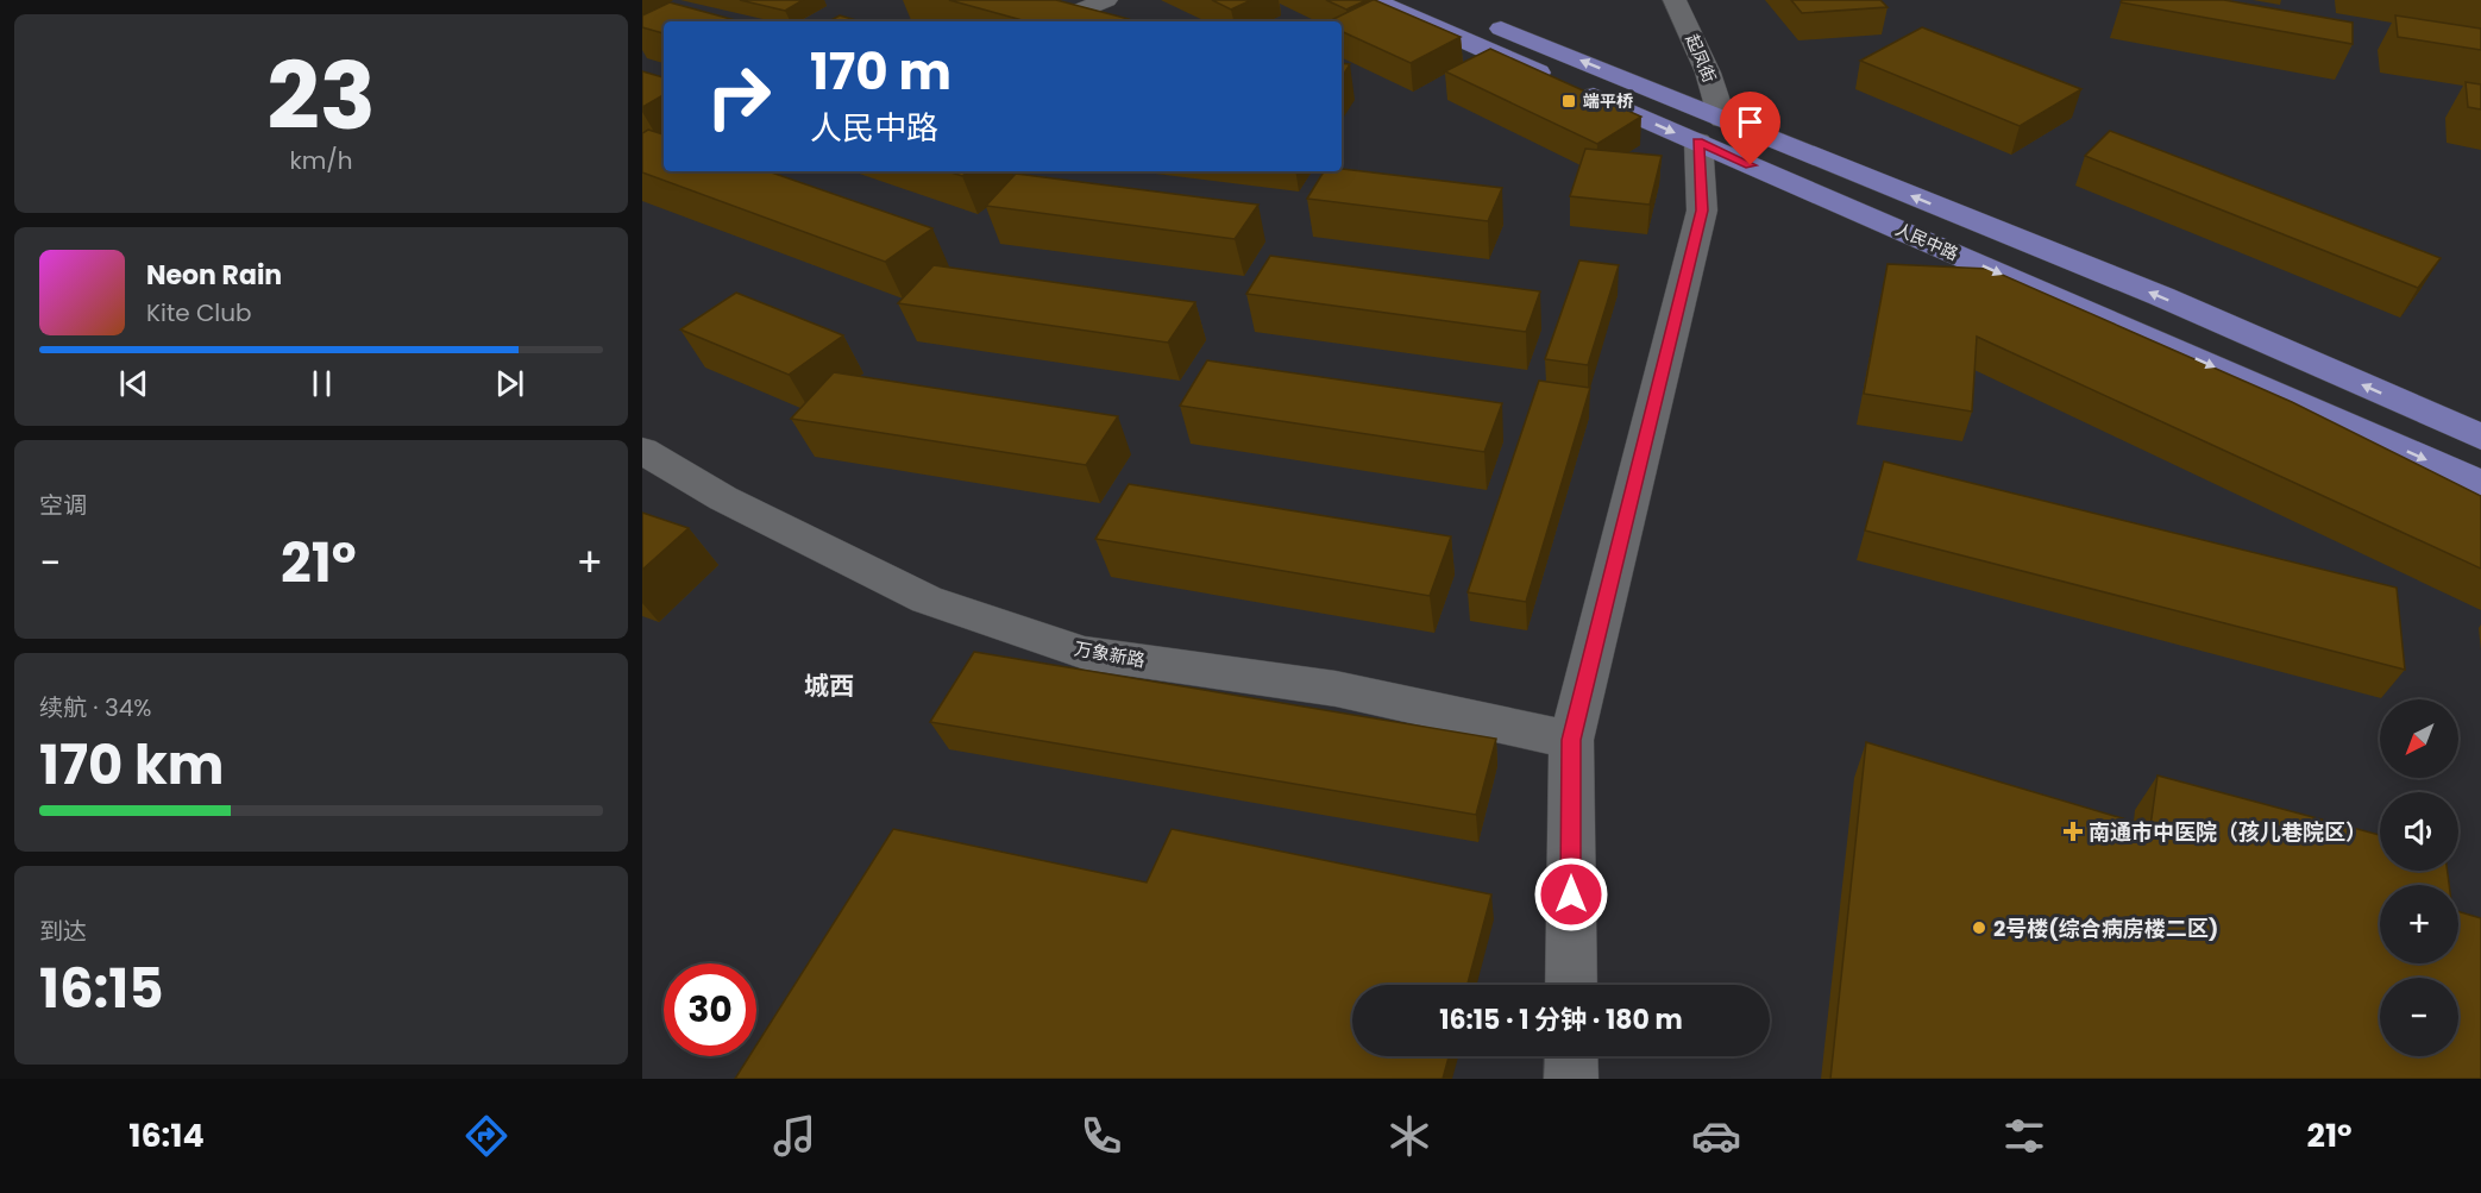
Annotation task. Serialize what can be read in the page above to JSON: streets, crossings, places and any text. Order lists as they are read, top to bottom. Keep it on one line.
{"streets":{"main road":["人民中路"],"street":["起凤街","万象新路"]},"crossings":[["起凤街","人民中路"],["起凤街","万象新路"]],"districts":["城西"],"places":{"transit":["端平桥"],"health":["南通市中医院（孩儿巷院区）"],"other":["2号楼(综合病房楼二区)"]},"north":"bottom left","page":{"tile":[["23","km/h"],"空调",["续航 · 34%","170 km"],["到达","16:15"]],"turn":["170 m","人民中路"],"song":["Neon Rain","Kite Club"],"heat":["−","21°","+"],"map_buttons":["+","−"],"limit":"30","trip":"16:15 · 1 分钟 · 180 m","tabs":["16:14","21°"]}}
